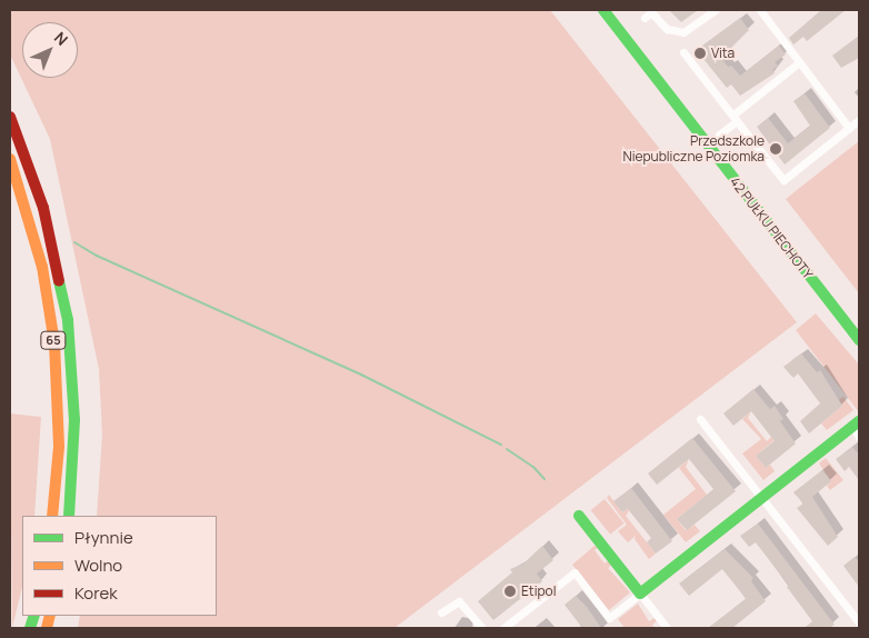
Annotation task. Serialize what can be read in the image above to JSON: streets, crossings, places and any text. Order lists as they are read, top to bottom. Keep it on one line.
{"streets":{"main road":["42 PUŁKU PIECHOTY","65"]},"places":["Vita","Przedszkole Niepubliczne Poziomka","Etipol"],"legend":["Płynnie","Wolno","Korek"],"north":"top right"}
